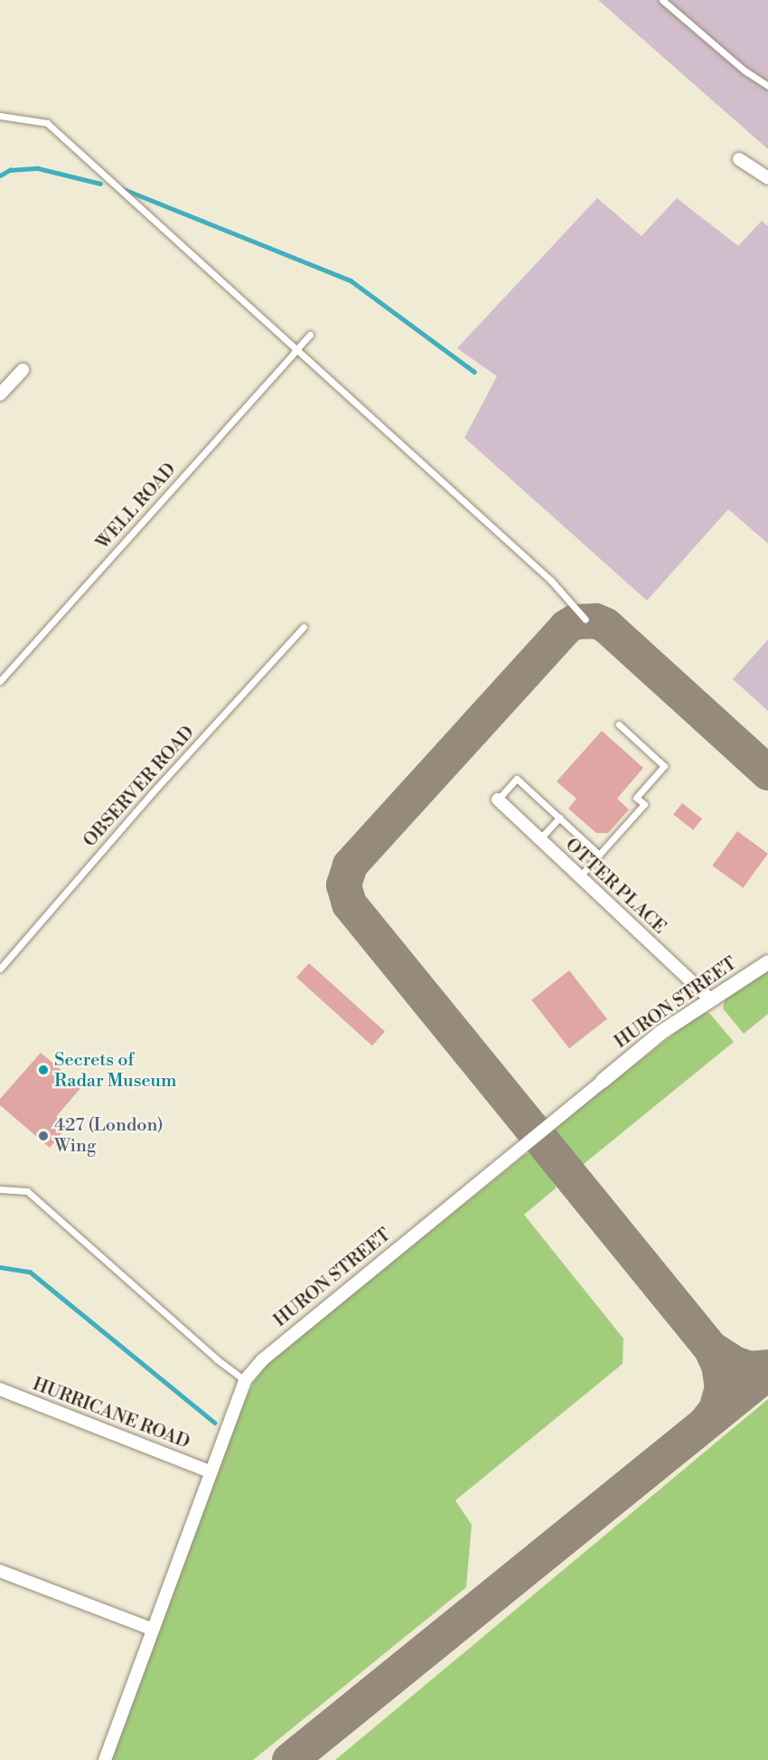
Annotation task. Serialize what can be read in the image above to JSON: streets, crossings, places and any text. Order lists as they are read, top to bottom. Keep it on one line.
{"streets":{"street":["OTTER PLACE","HURON STREET","HURRICANE ROAD"],"lane":["WELL ROAD","OBSERVER ROAD"]},"crossings":[["OTTER PLACE","HURON STREET"],["HURON STREET","HURRICANE ROAD"]],"places":["Secrets of Radar Museum","427 (London) Wing"]}
